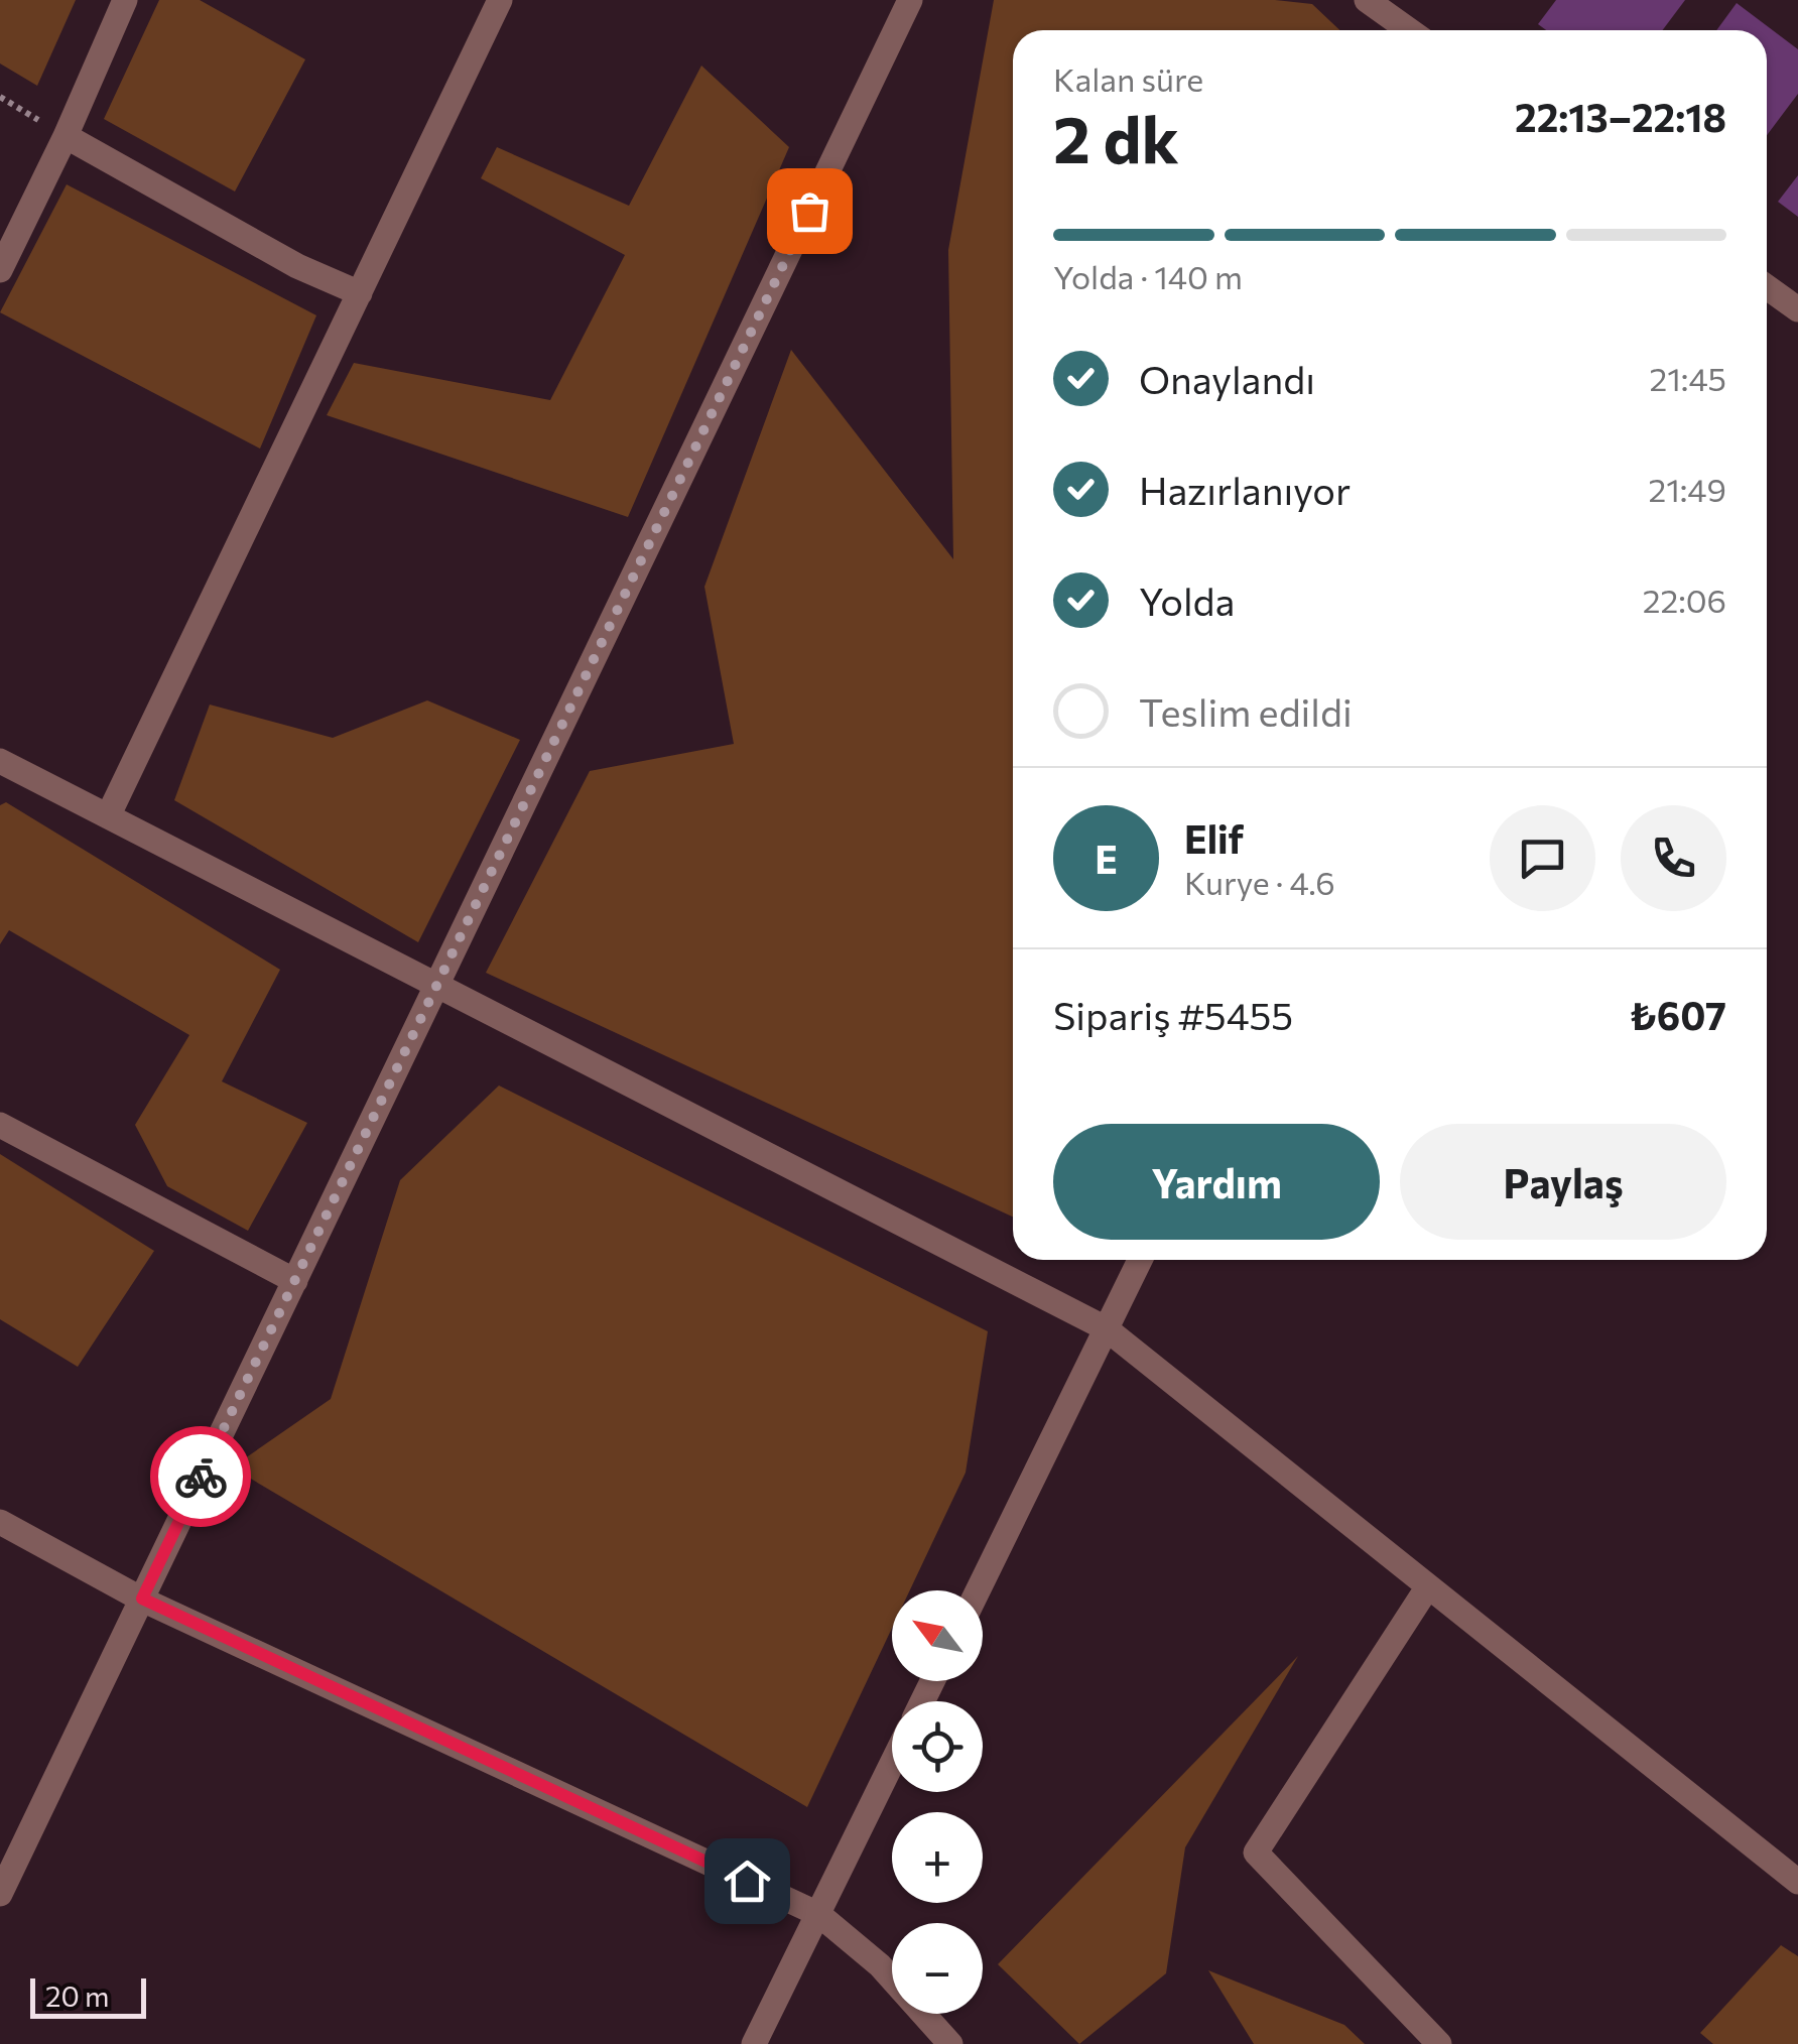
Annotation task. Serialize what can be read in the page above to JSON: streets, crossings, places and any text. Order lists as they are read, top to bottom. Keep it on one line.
{"scale_bar":"20 m","north":"top left","page":{"heading":["2 dk","Kalan süre","22:13–22:18"],"panel":["Elif","Kurye · 4.6","Sipariş #5455","₺607"],"bar":"Yolda · 140 m","list":[["Onaylandı","21:45"],["Hazırlanıyor","21:49"],["Yolda","22:06"],"Teslim edildi"],"round":"E","buttons":["Yardım","Paylaş"],"map_buttons":["+","−"],"scale":"20 m"}}
